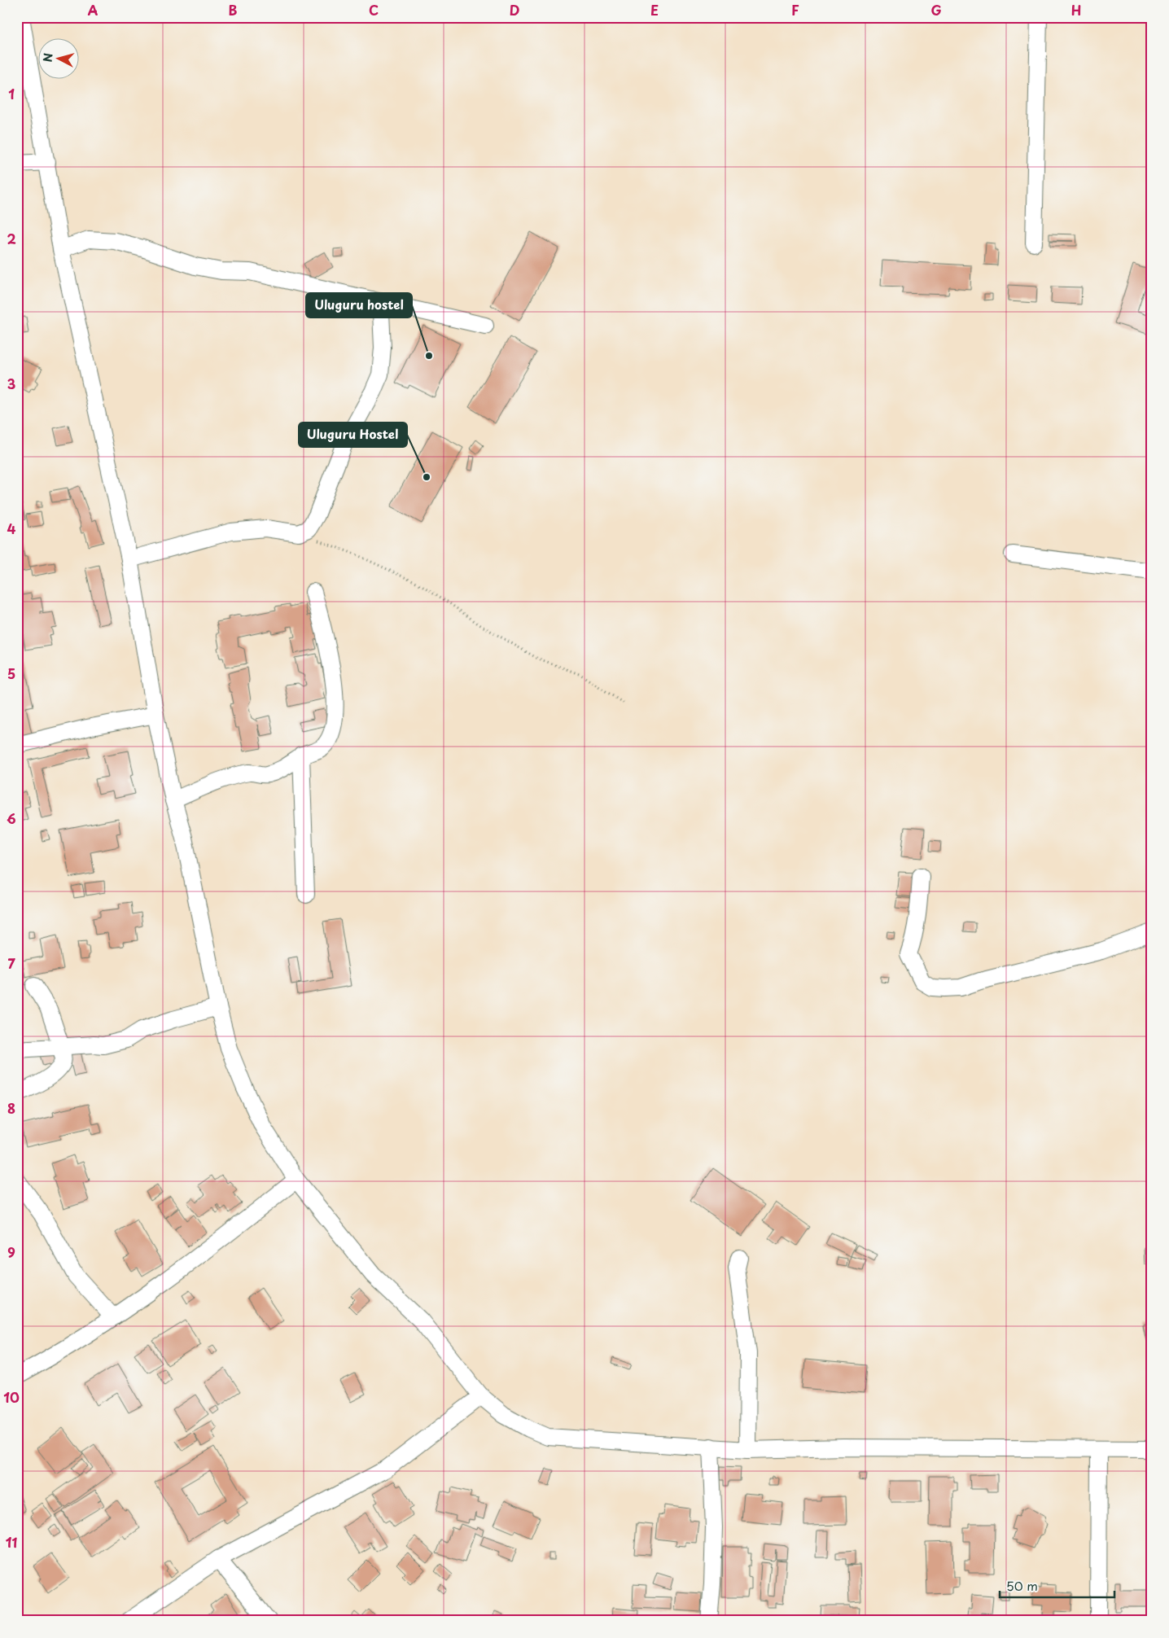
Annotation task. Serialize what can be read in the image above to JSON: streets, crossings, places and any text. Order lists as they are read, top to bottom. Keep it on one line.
{"places":["Uluguru hostel","Uluguru Hostel"],"scale_bar":"50 m","north":"left","grid":{"columns":["A","B","C","D","E","F","G","H"],"rows":["1","2","3","4","5","6","7","8","9","10","11"]}}
